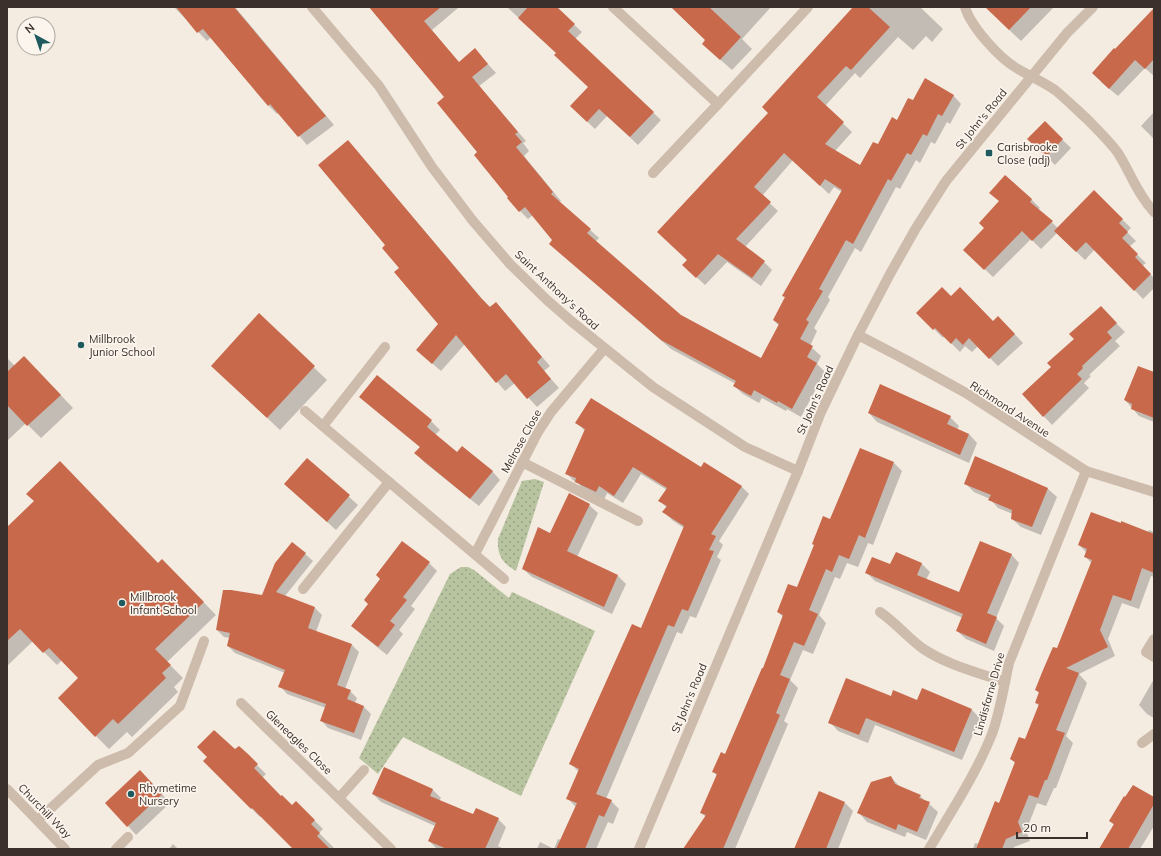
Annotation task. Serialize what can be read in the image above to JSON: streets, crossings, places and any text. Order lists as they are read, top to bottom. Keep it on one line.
{"streets":{"street":["St John's Road","Saint Anthony's Road","Richmond Avenue","Melrose Close","Lindisfarne Drive","Gleneagles Close","Churchill Way"]},"crossings":[["St John's Road","Saint Anthony's Road"],["St John's Road","Richmond Avenue"],["Saint Anthony's Road","Melrose Close"],["Richmond Avenue","Lindisfarne Drive"]],"places":{"transit":["Carisbrooke Close (adj)"],"other":["Millbrook Junior School","Millbrook Infant School","Rhymetime Nursery"]},"scale_bar":"20 m","north":"top left"}
